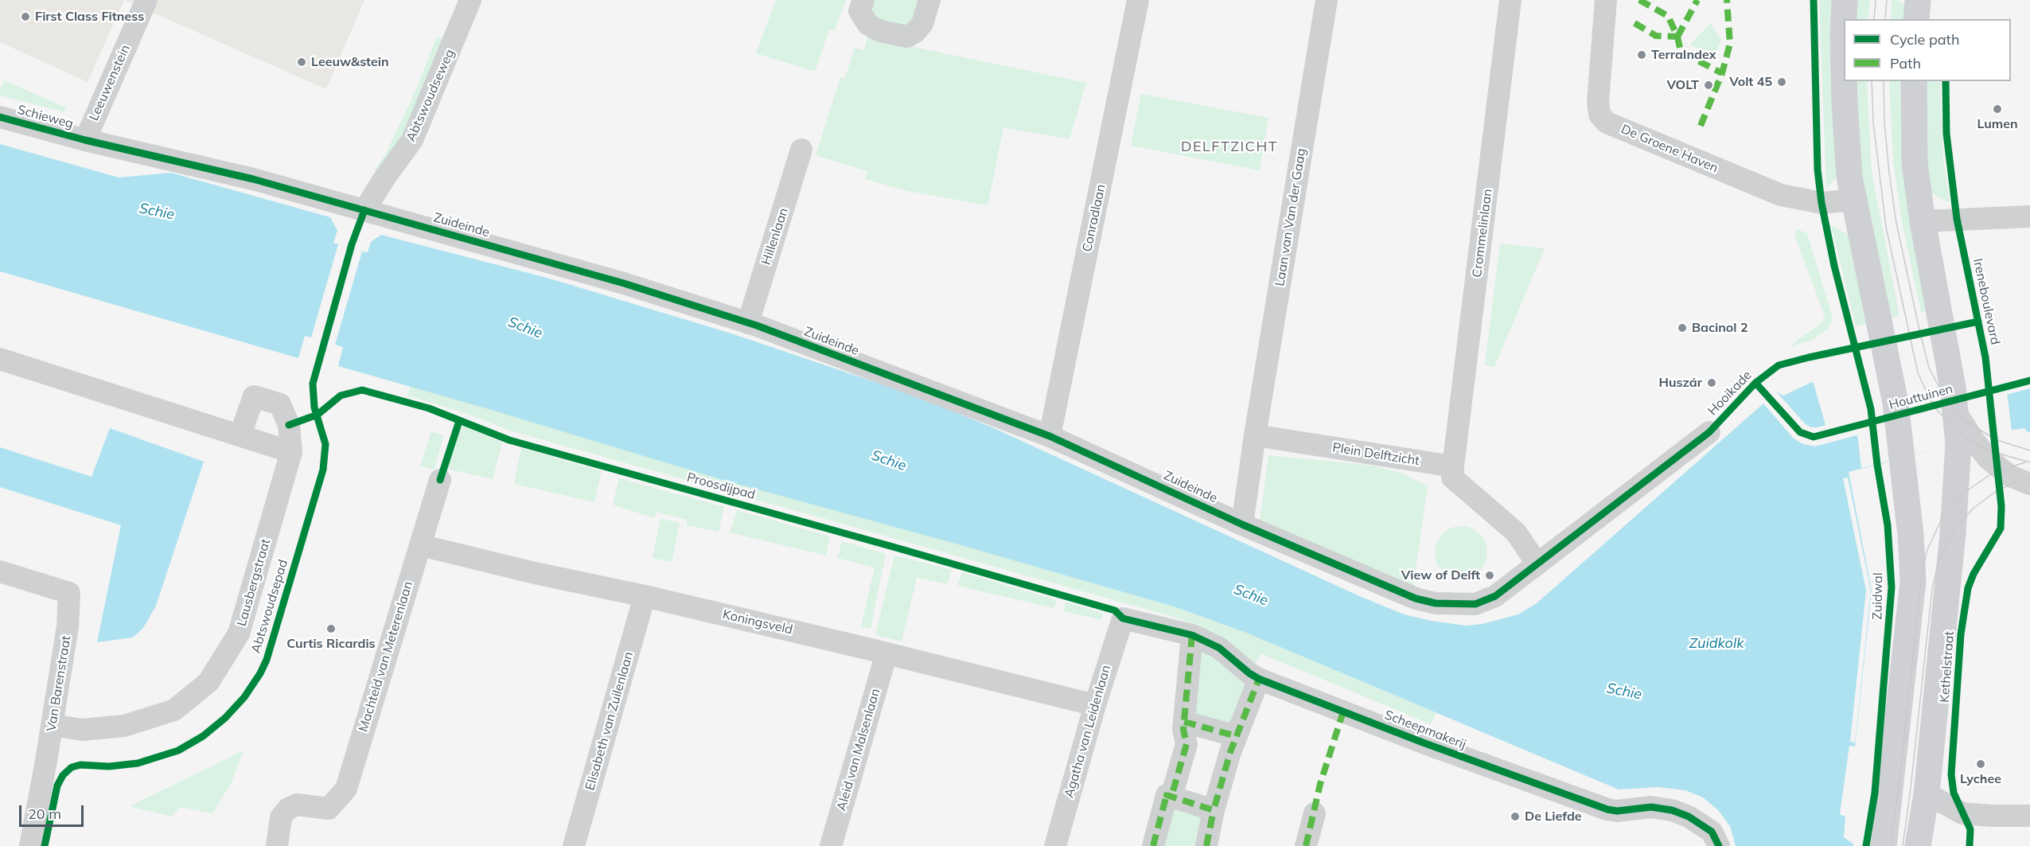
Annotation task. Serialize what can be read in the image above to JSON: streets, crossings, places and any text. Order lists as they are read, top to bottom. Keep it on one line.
{"streets":{"street":["Leeuwenstein","Abtswoudseweg","Schieweg","De Groene Haven","Laan van Van der Gaag","Conradlaan","Zuideinde","Crommelinlaan","Hillenlaan","Hooikade","Plein Delftzicht","Lausbergstraat","Koningsveld","Machteld van Meterenlaan","Van Barenstraat","Elisabeth van Zuilenlaan","Scheepmakerij","Agatha van Leidenlaan","Aleid van Malsenlaan"],"cycle path":["Ireneboulevard","Houttuinen","Proosdijpad","Zuidwal","Abtswoudsepad"]},"crossings":[["Leeuwenstein","Schieweg"],["Leeuwenstein","Zuideinde"],["Abtswoudseweg","Zuideinde"],["Schieweg","Zuideinde"],["Laan van Van der Gaag","Plein Delftzicht"],["Conradlaan","Zuideinde"],["Zuideinde","Hillenlaan"],["Zuideinde","Hooikade"],["Crommelinlaan","Plein Delftzicht"],["Lausbergstraat","Van Barenstraat"],["Koningsveld","Machteld van Meterenlaan"],["Koningsveld","Elisabeth van Zuilenlaan"],["Koningsveld","Agatha van Leidenlaan"],["Koningsveld","Aleid van Malsenlaan"],["Scheepmakerij","Agatha van Leidenlaan"]],"districts":["DELFTZICHT"],"water":["Schie","Zuidkolk"],"places":["First Class Fitness","TerraIndex","Leeuw&stein","Volt 45","VOLT","Lumen","Bacinol 2","Huszár","View of Delft","Curtis Ricardis","Lychee","De Liefde"],"legend":["Cycle path","Path"],"scale_bar":"20 m"}
